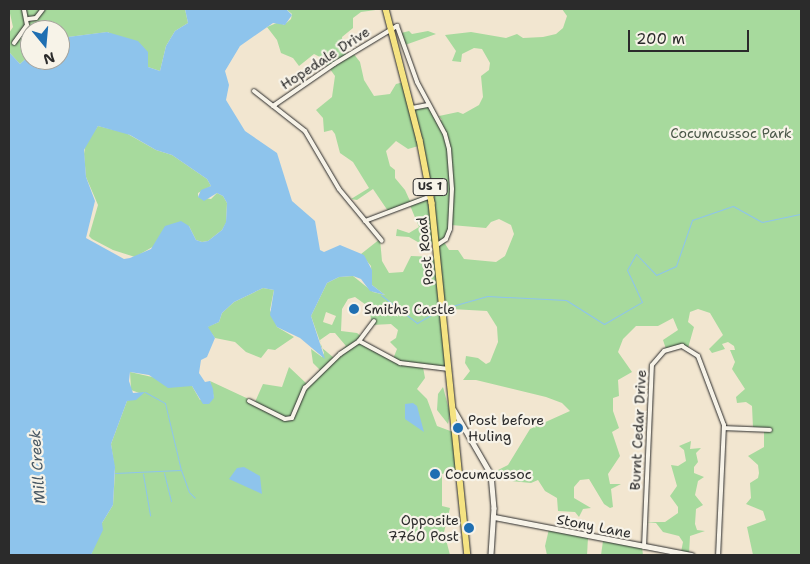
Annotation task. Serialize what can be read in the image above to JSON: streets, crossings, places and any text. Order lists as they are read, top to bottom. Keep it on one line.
{"streets":{"main road":["US 1","Post Road"],"street":["Hopedale Drive","Burnt Cedar Drive","Stony Lane"]},"crossings":[["Hopedale Drive","Post Road"],["Burnt Cedar Drive","Stony Lane"]],"water":["Mill Creek"],"parks":["Cocumcussoc Park"],"places":["Smiths Castle","Post before Huling","Cocumcussoc","Opposite 7760 Post"],"scale_bar":"200 m","north":"bottom"}
